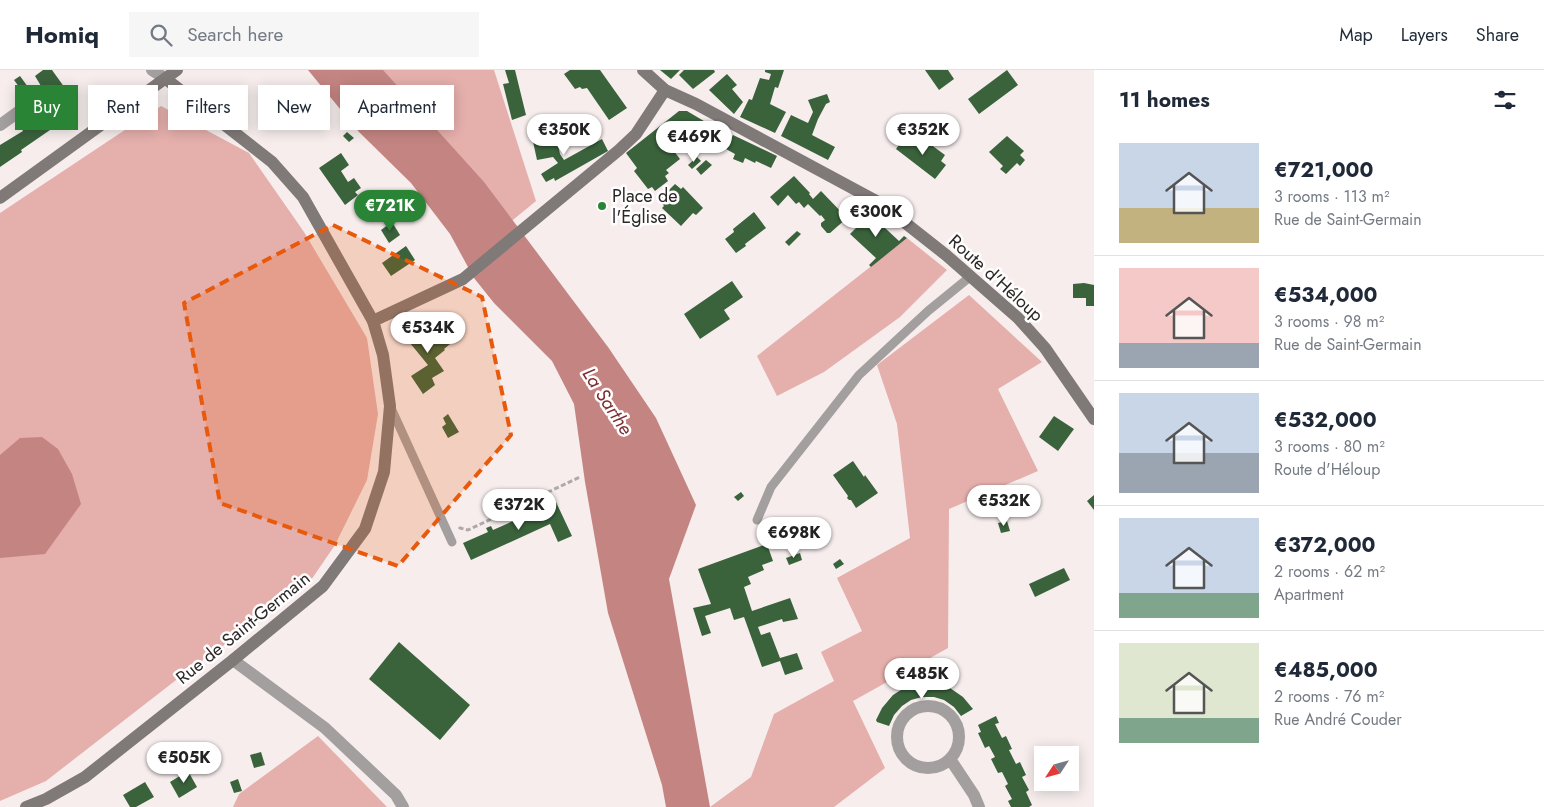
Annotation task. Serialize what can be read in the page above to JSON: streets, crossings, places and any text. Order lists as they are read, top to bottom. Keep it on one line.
{"streets":{"street":["Route d'Héloup","Rue de Saint-Germain"]},"water":["La Sarthe"],"places":["Place de l'Église"],"north":"bottom left","page":{"header":"Homiq","search":"Search here","nav":["Map","Layers","Share"],"heading":"11 homes","chip":["Buy","Rent","Filters","New","Apartment"],"price":["€350K","€352K","€469K","€721K","€300K","€534K","€532K","€372K","€698K","€485K","€505K"],"list":[{"name":"€721,000","note":"3 rooms · 113 m² · Rue de Saint-Germain"},{"name":"€534,000","note":"3 rooms · 98 m² · Rue de Saint-Germain"},{"name":"€532,000","note":"3 rooms · 80 m² · Route d'Héloup"},{"name":"€372,000","note":"2 rooms · 62 m² · Apartment"},{"name":"€485,000","note":"2 rooms · 76 m² · Rue André Couder"}]}}
